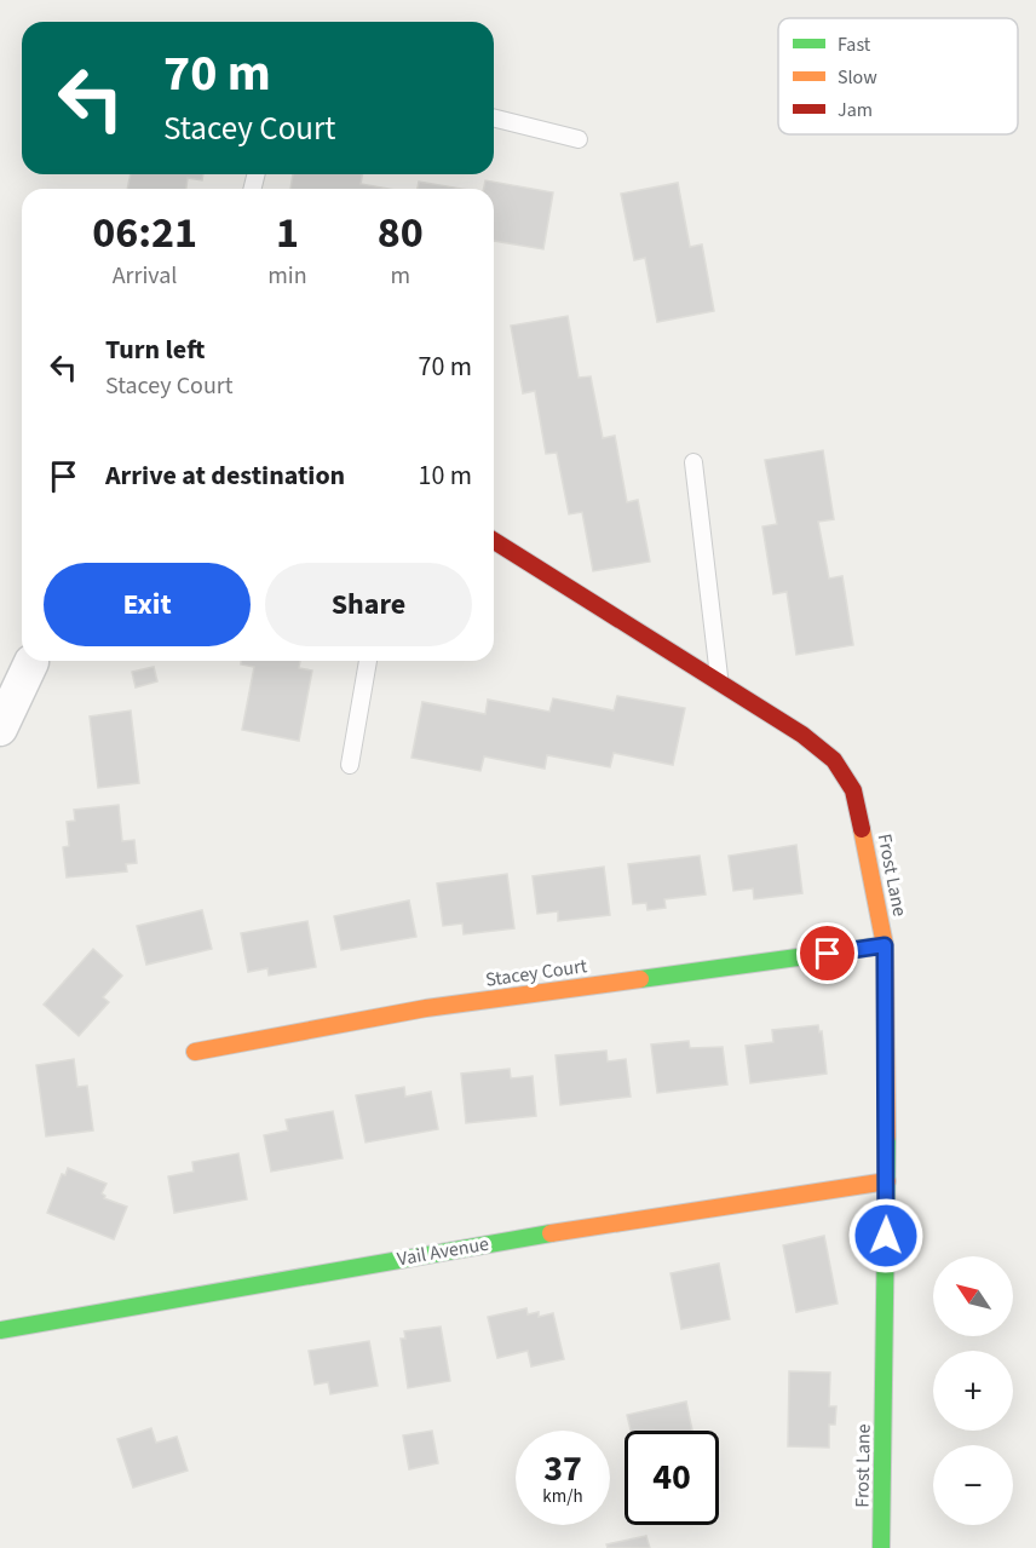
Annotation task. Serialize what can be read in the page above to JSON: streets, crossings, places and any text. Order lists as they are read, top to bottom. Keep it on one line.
{"streets":{"street":["Frost Lane","Stacey Court","Vail Avenue"]},"crossings":[["Frost Lane","Stacey Court"],["Frost Lane","Vail Avenue"]],"legend":["Fast","Slow","Jam"],"north":"top left","page":{"turn":["70 m","Stacey Court"],"eta":["06:21","Arrival","1","min","80","m"],"list":[{"name":"Turn left","note":"Stacey Court","value":"70 m"},{"name":"Arrive at destination","value":"10 m"}],"buttons":["Exit","Share"],"map_buttons":["+","−"],"speed":"37 km/h","limit":"40"}}
